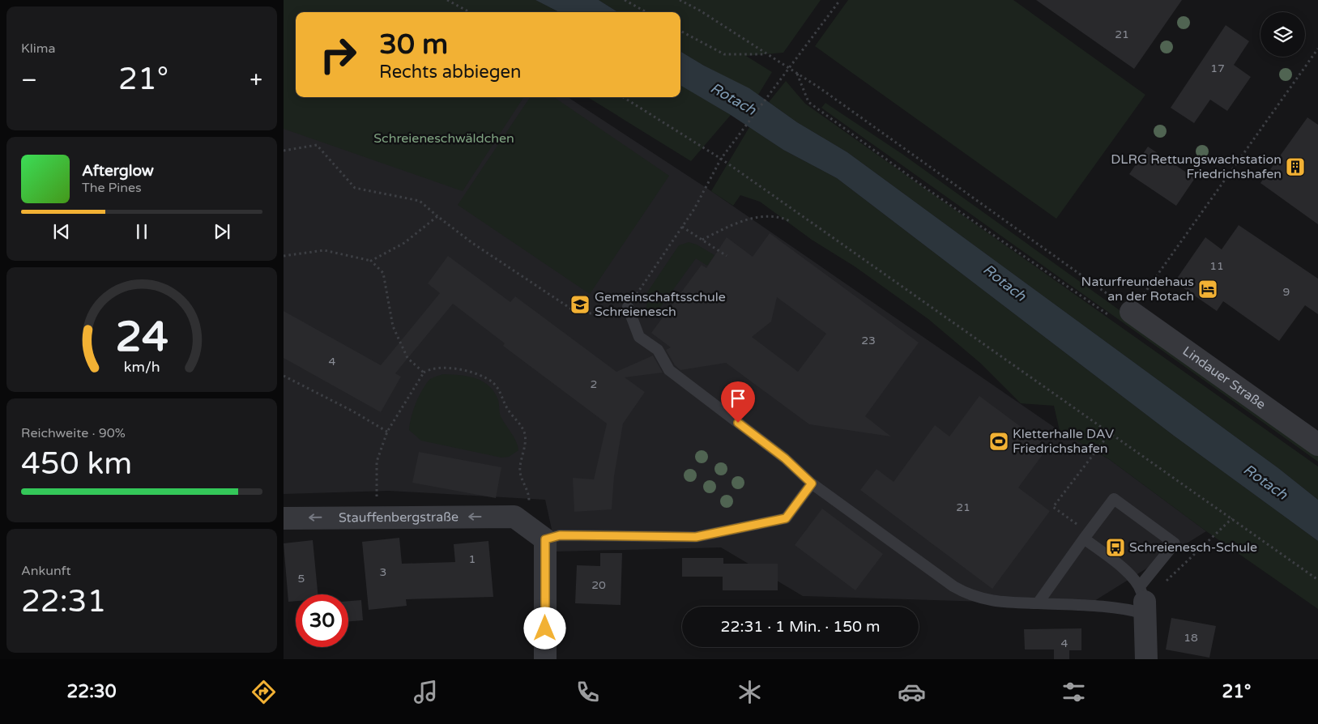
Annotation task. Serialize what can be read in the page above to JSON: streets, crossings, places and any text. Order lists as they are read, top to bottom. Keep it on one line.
{"streets":{"street":["Lindauer Straße","Stauffenbergstraße"]},"one_way":["Stauffenbergstraße"],"water":["Rotach"],"parks":["Schreieneschwäldchen"],"places":{"building":["DLRG Rettungswachstation Friedrichshafen"],"hotel":["Naturfreundehaus an der Rotach"],"school or university":["Gemeinschaftsschule Schreienesch"],"sports":["Kletterhalle DAV Friedrichshafen"],"bus stop":["Schreienesch-Schule"]},"house_numbers":["21","17","11","9","23","4","2","21","1","3","5","20","18","4"],"page":{"tile":["Klima",["Reichweite · 90%","450 km"],["Ankunft","22:31"]],"turn":["30 m","Rechts abbiegen"],"heat":["−","21°","+"],"song":["Afterglow","The Pines"],"limit":"30","trip":"22:31 · 1 Min. · 150 m","tabs":["22:30","21°"],"gauge":["24","km/h"]}}
